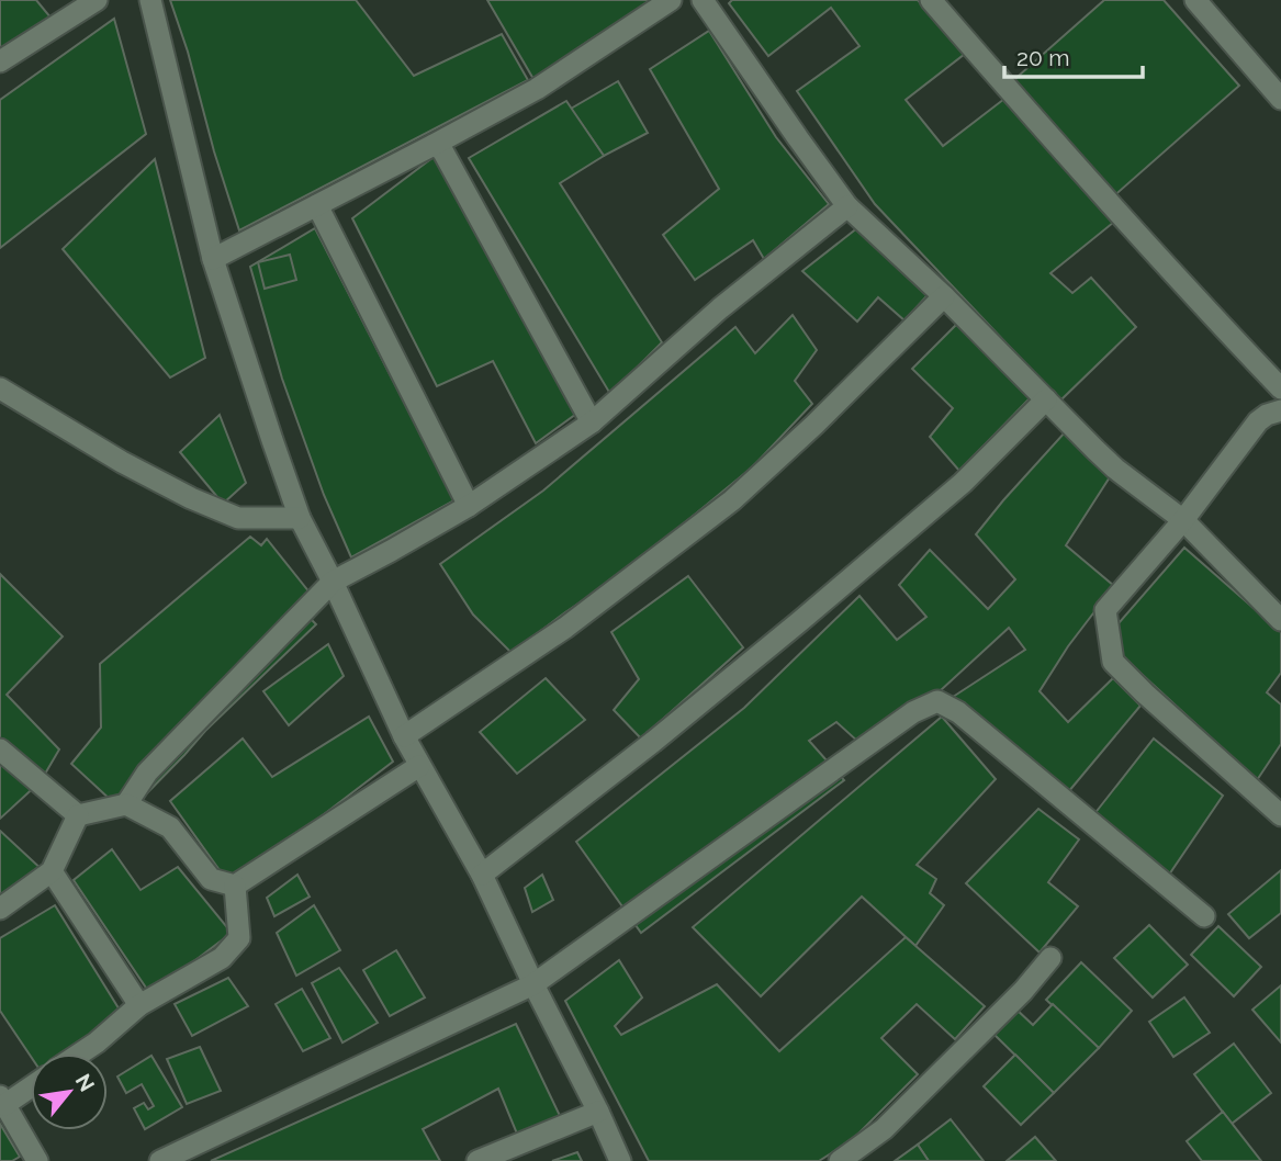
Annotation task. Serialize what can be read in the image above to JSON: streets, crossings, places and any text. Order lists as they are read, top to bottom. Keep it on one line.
{"scale_bar":"20 m","north":"top right"}
